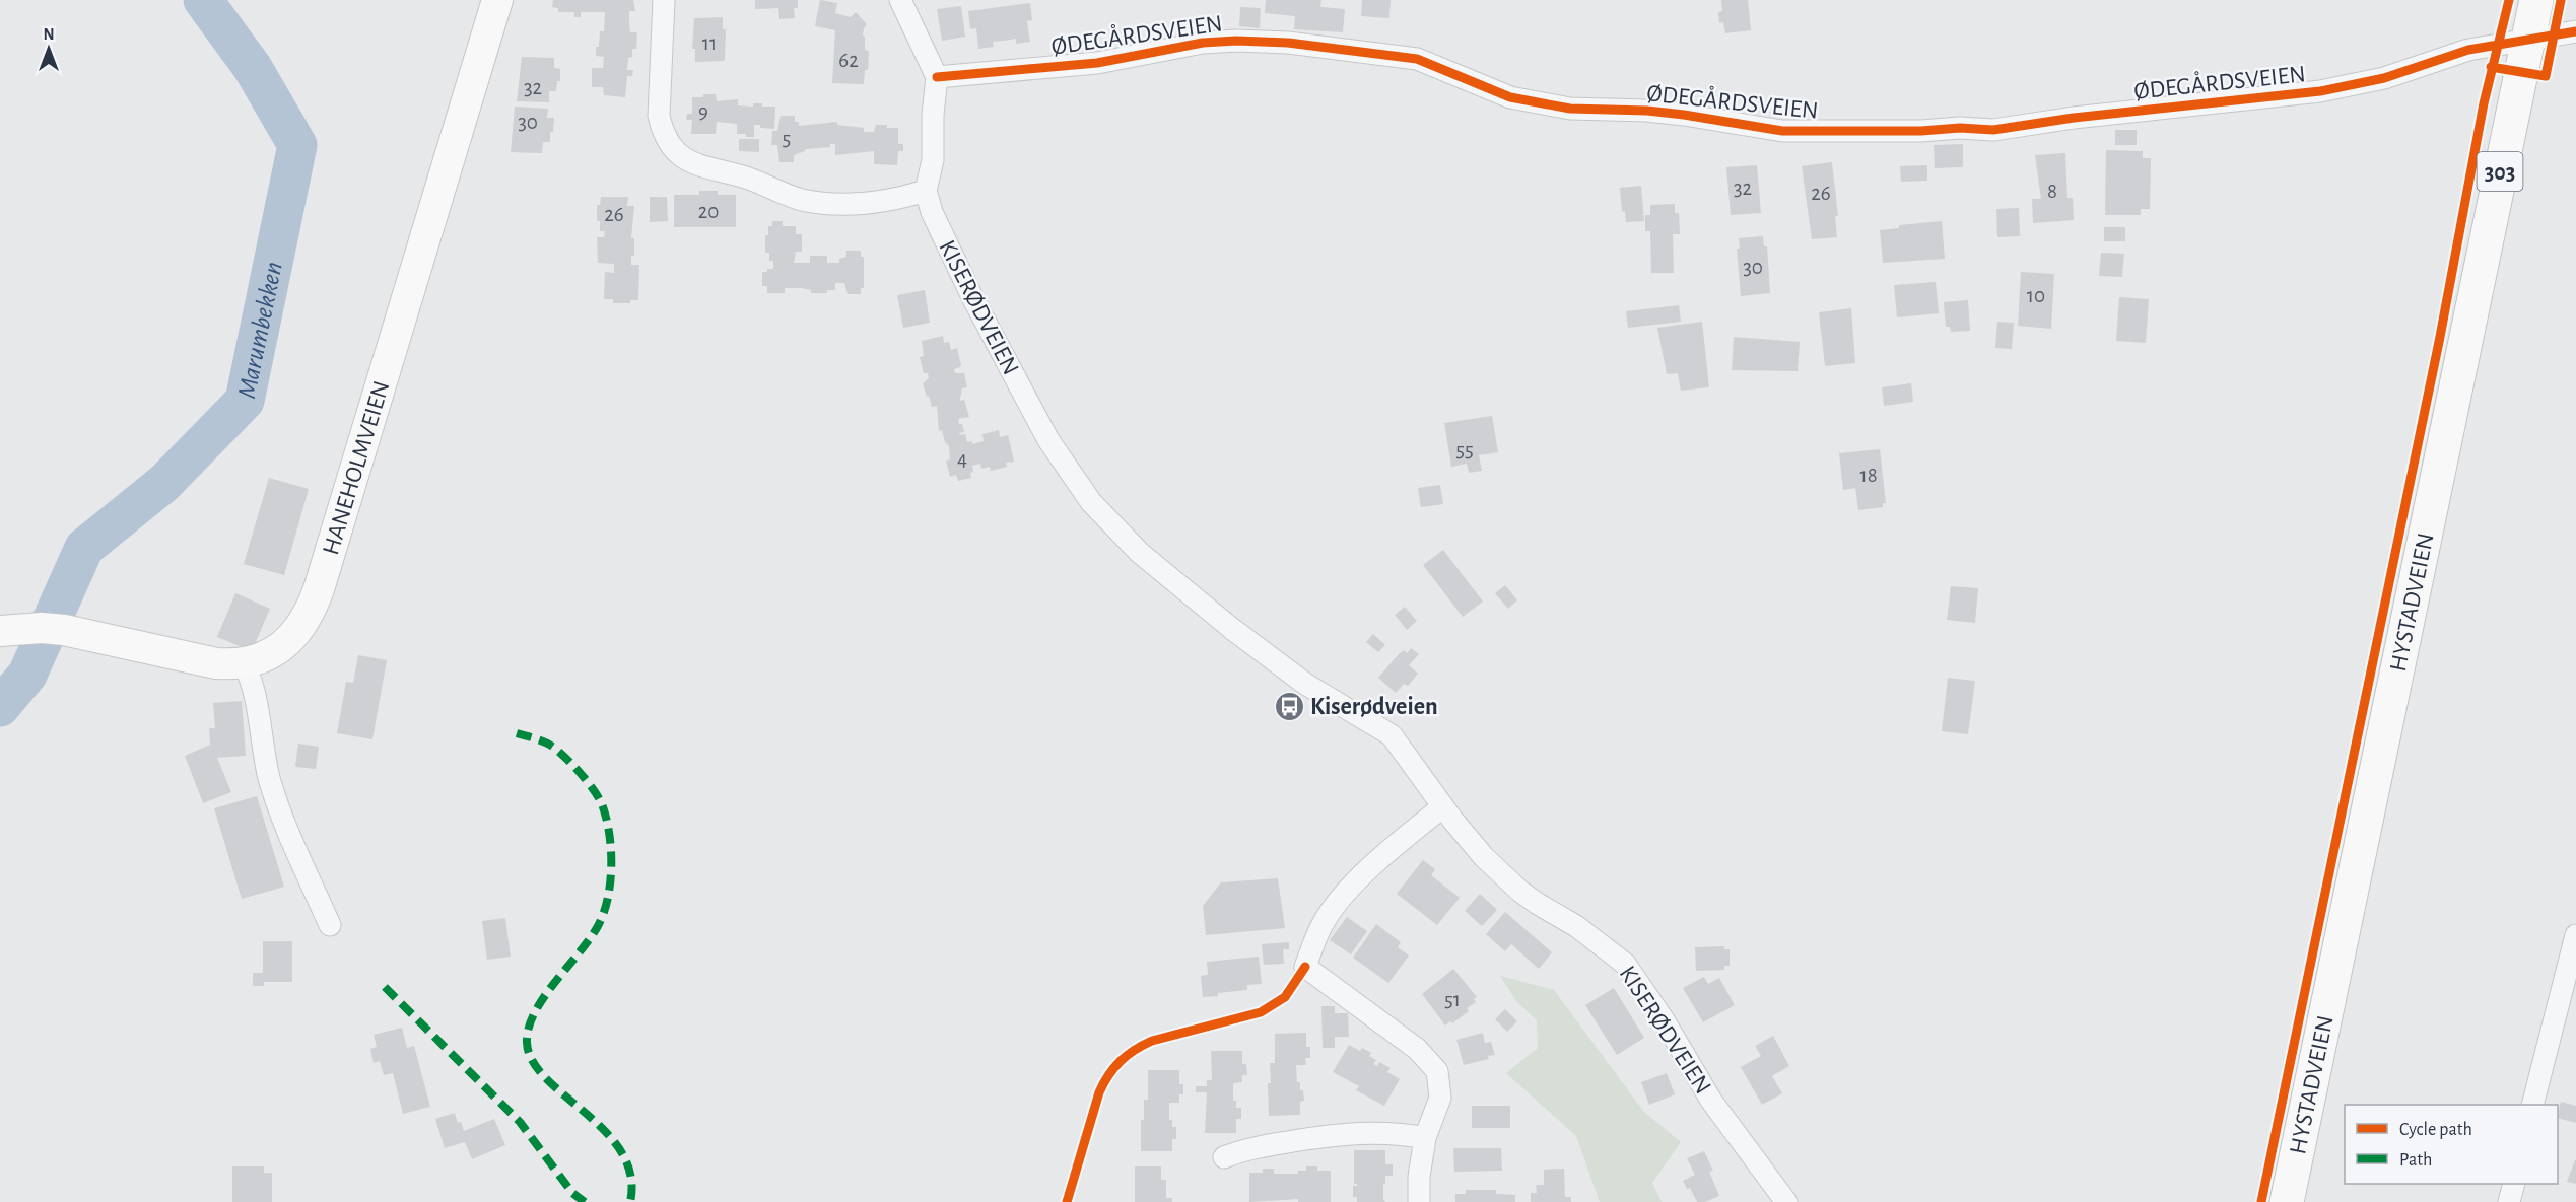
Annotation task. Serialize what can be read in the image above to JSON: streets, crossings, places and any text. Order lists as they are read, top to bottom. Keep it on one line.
{"streets":{"main road":["303","HANEHOLMVEIEN","HYSTADVEIEN"],"street":["ØDEGÅRDSVEIEN","KISERØDVEIEN"]},"crossings":[["ØDEGÅRDSVEIEN","HYSTADVEIEN"]],"water":["Marumbekken"],"places":{"bus stop":["Kiserødveien"]},"house_numbers":["11","62","32","9","30","5","32","8","26","20","26","30","10","55","4","18","51"],"legend":["Cycle path","Path"],"north":"top"}
